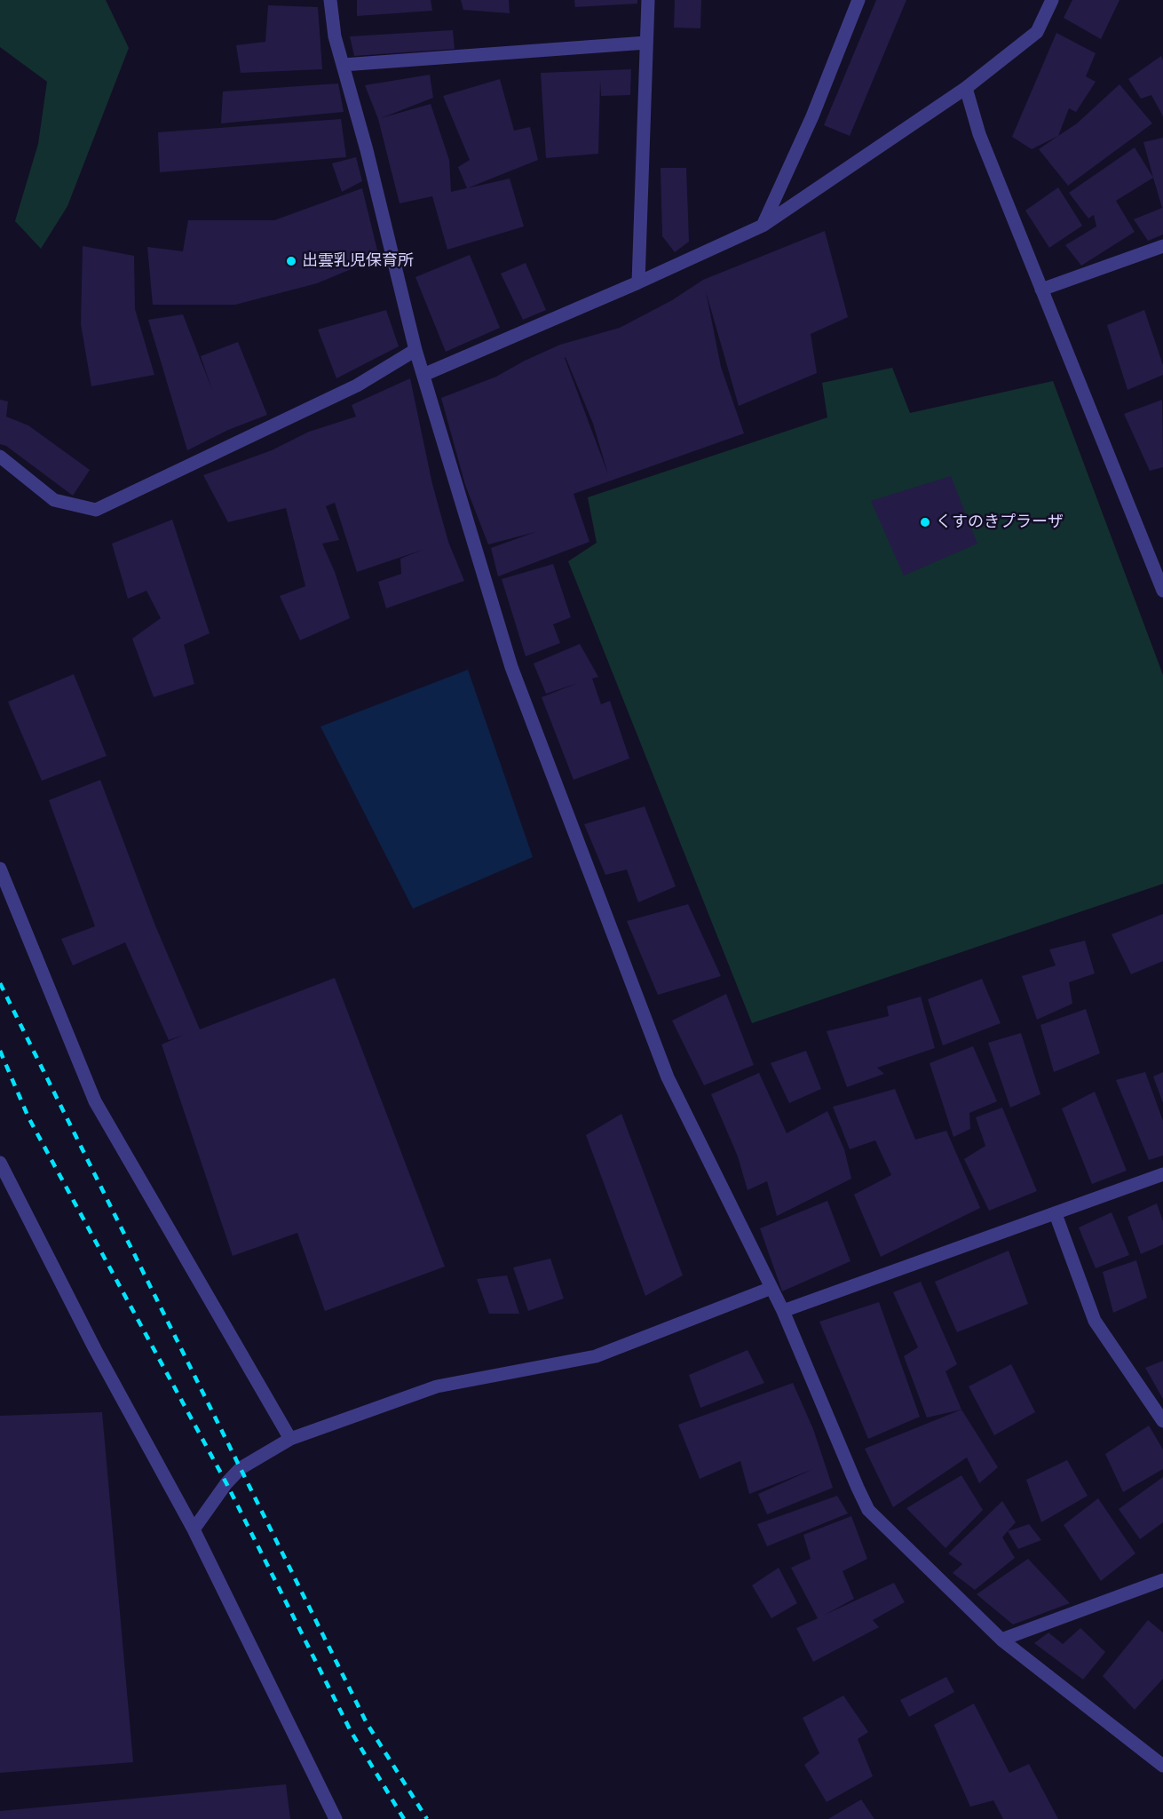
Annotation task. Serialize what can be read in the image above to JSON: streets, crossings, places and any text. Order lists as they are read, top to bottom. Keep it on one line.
{"places":["出雲乳児保育所","くすのきプラーザ"]}
